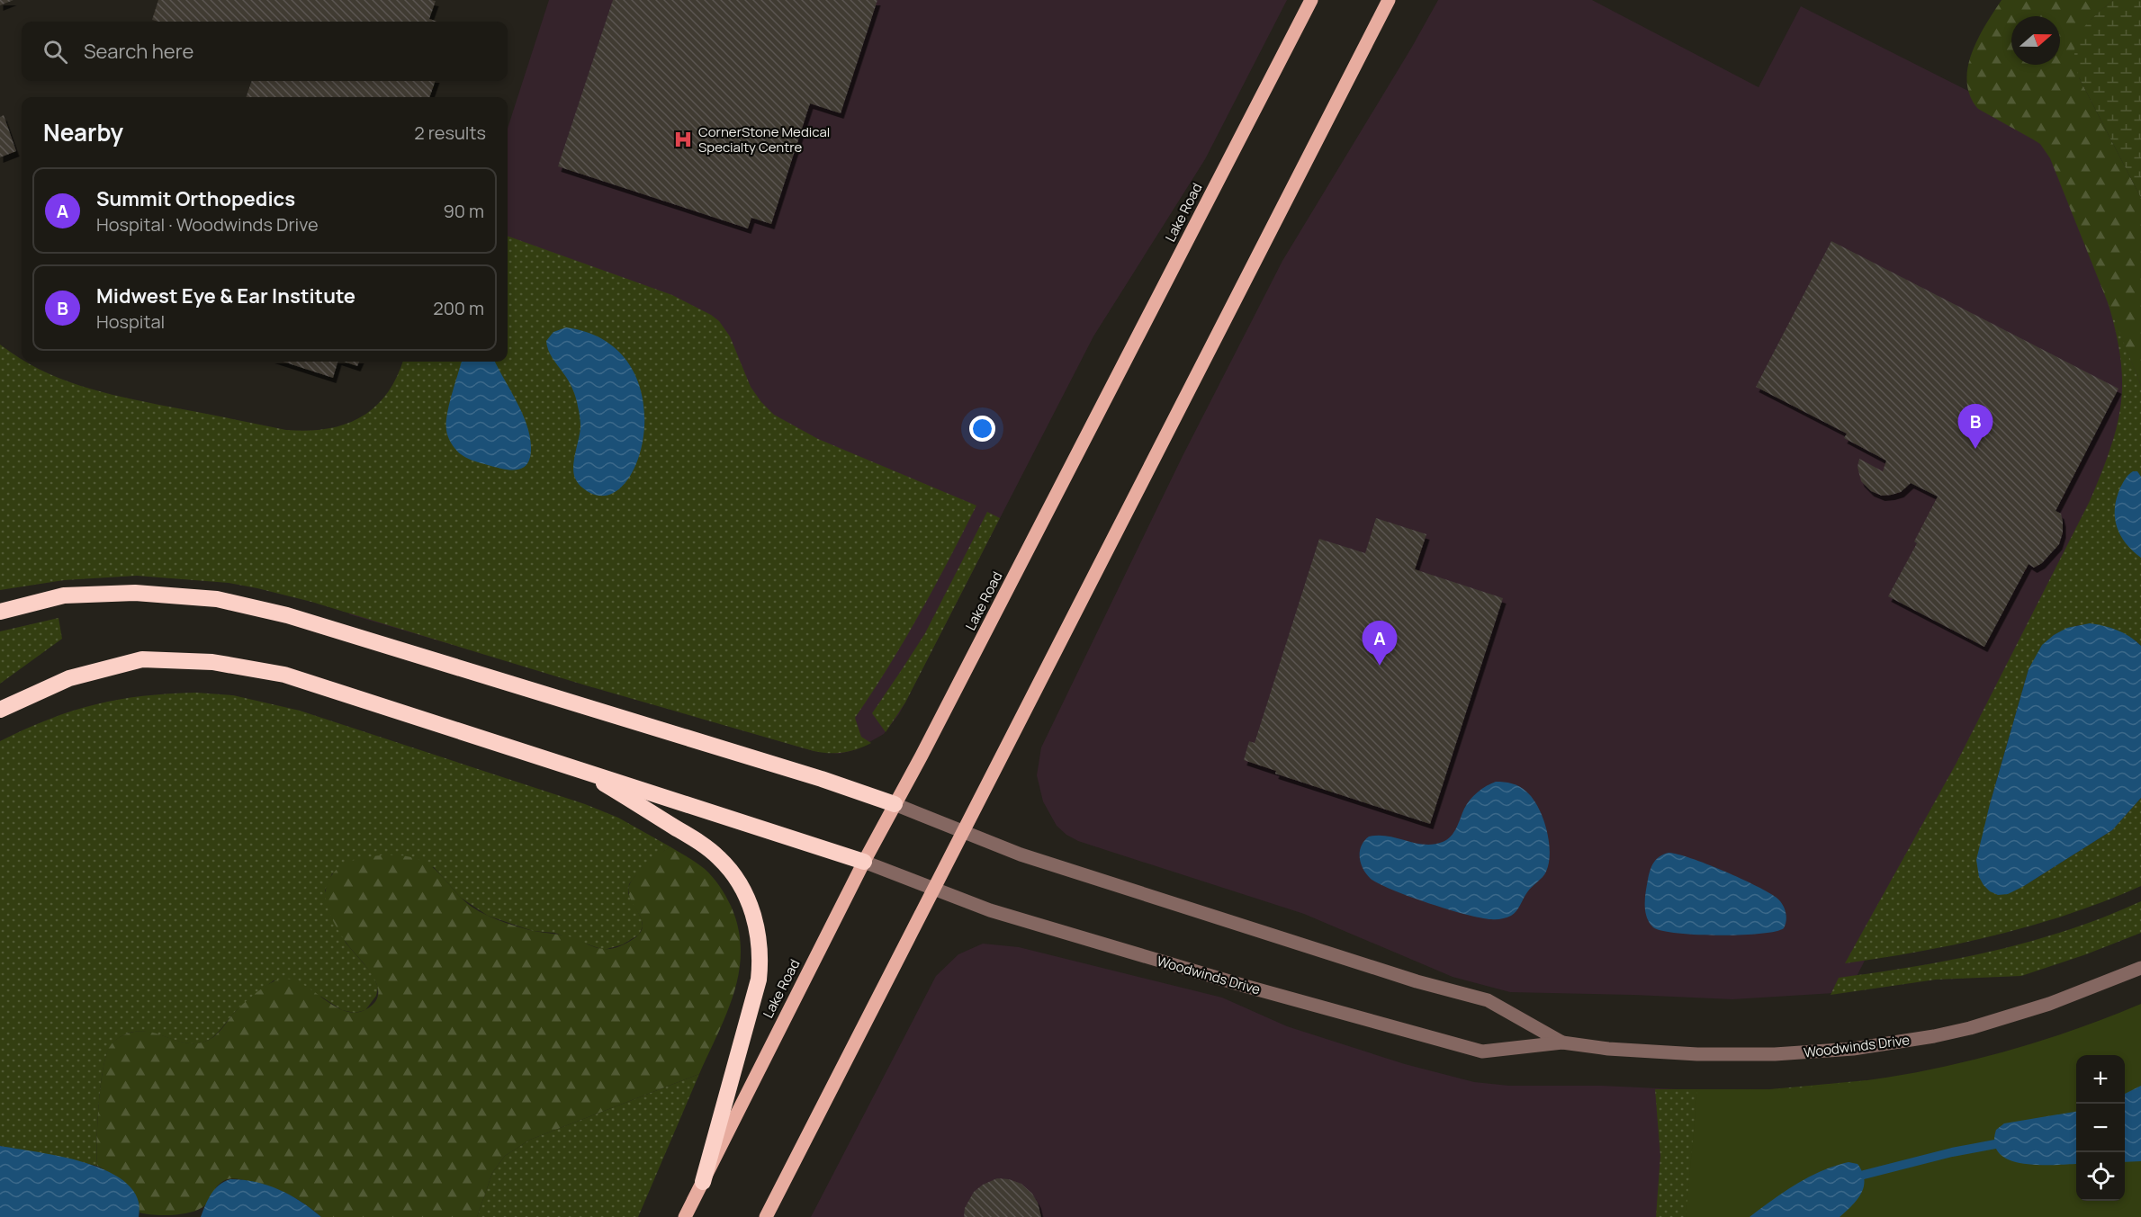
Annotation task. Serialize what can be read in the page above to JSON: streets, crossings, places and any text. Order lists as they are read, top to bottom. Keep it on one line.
{"streets":{"main road":["Lake Road"],"street":["Woodwinds Drive"]},"crossings":[["Lake Road","Woodwinds Drive"]],"places":{"hospital":["CornerStone Medical Specialty Centre"]},"north":"right","page":{"search":"Search here","heading":["Nearby","2 results"],"list":[{"mark":"A","name":"Summit Orthopedics","note":"Hospital · Woodwinds Drive","value":"90 m"},{"mark":"B","name":"Midwest Eye & Ear Institute","note":"Hospital","value":"200 m"}],"pins":["B","A"],"map_buttons":["+","−"]}}
